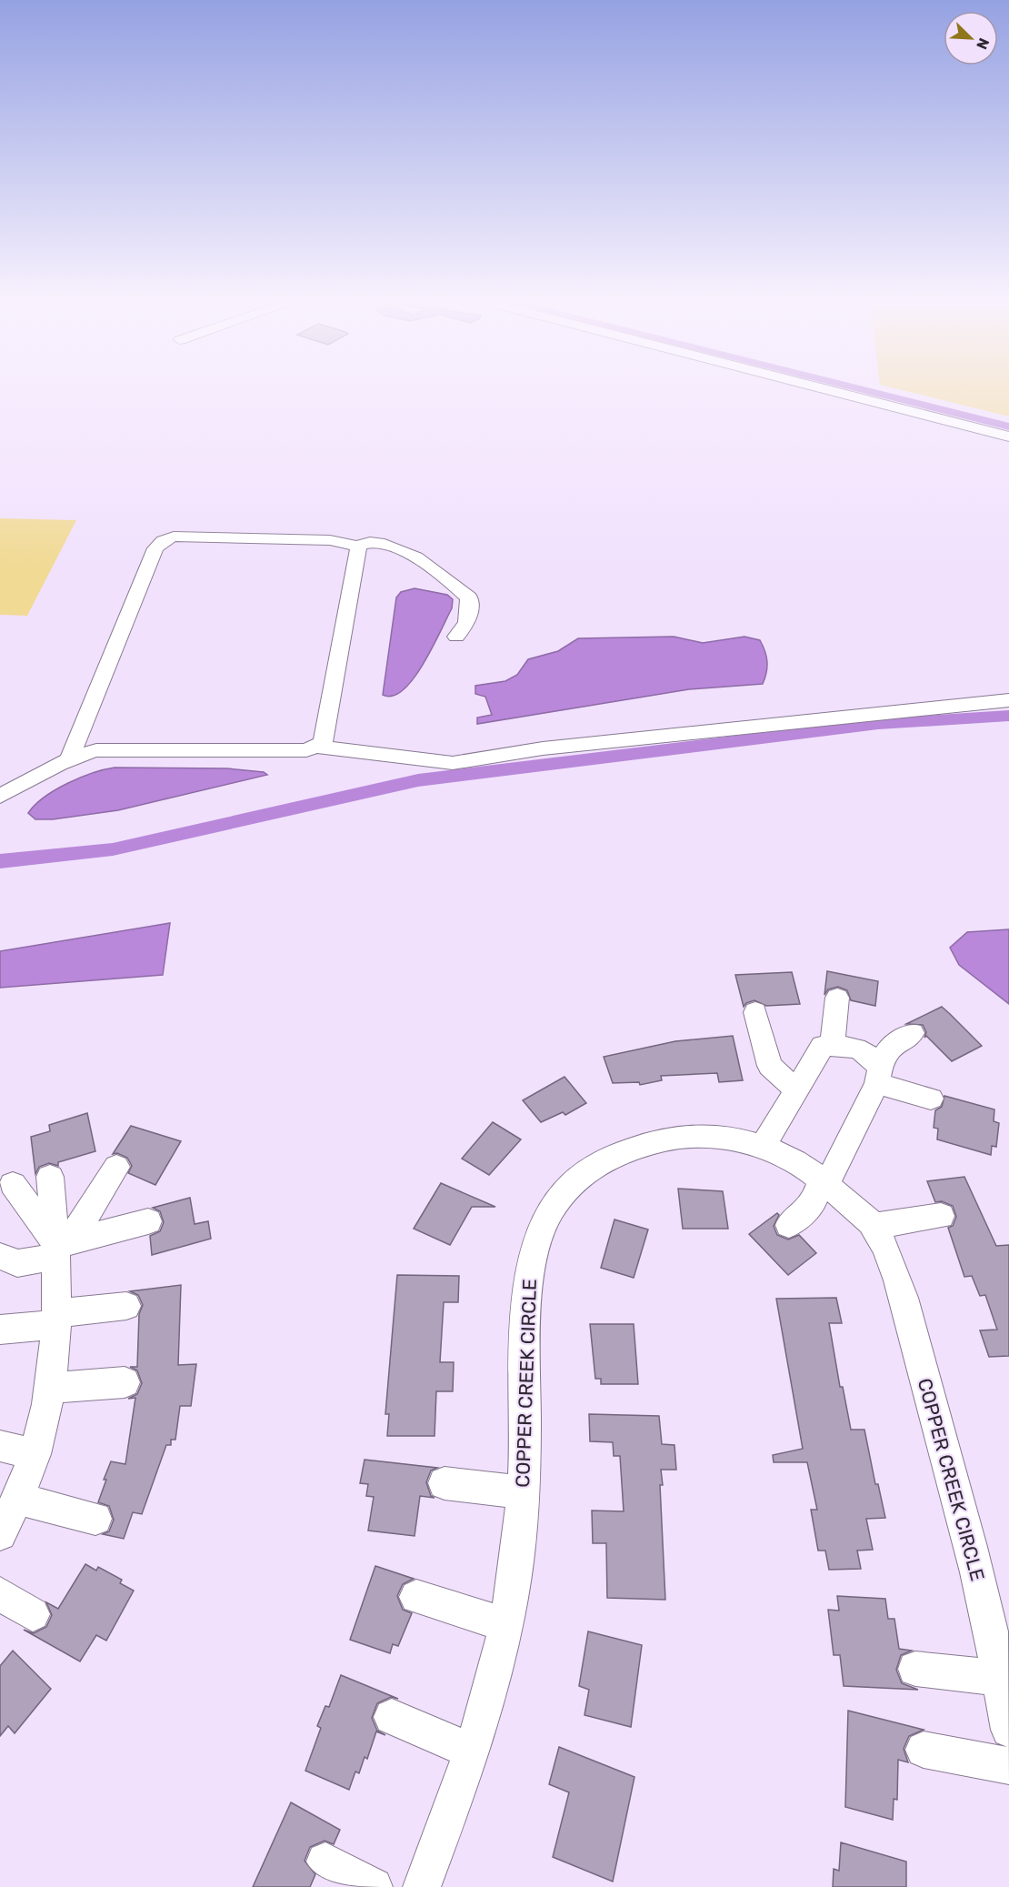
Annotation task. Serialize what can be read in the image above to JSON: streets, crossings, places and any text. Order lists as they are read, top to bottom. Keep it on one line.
{"streets":{"street":["COPPER CREEK CIRCLE"]},"north":"bottom right"}
